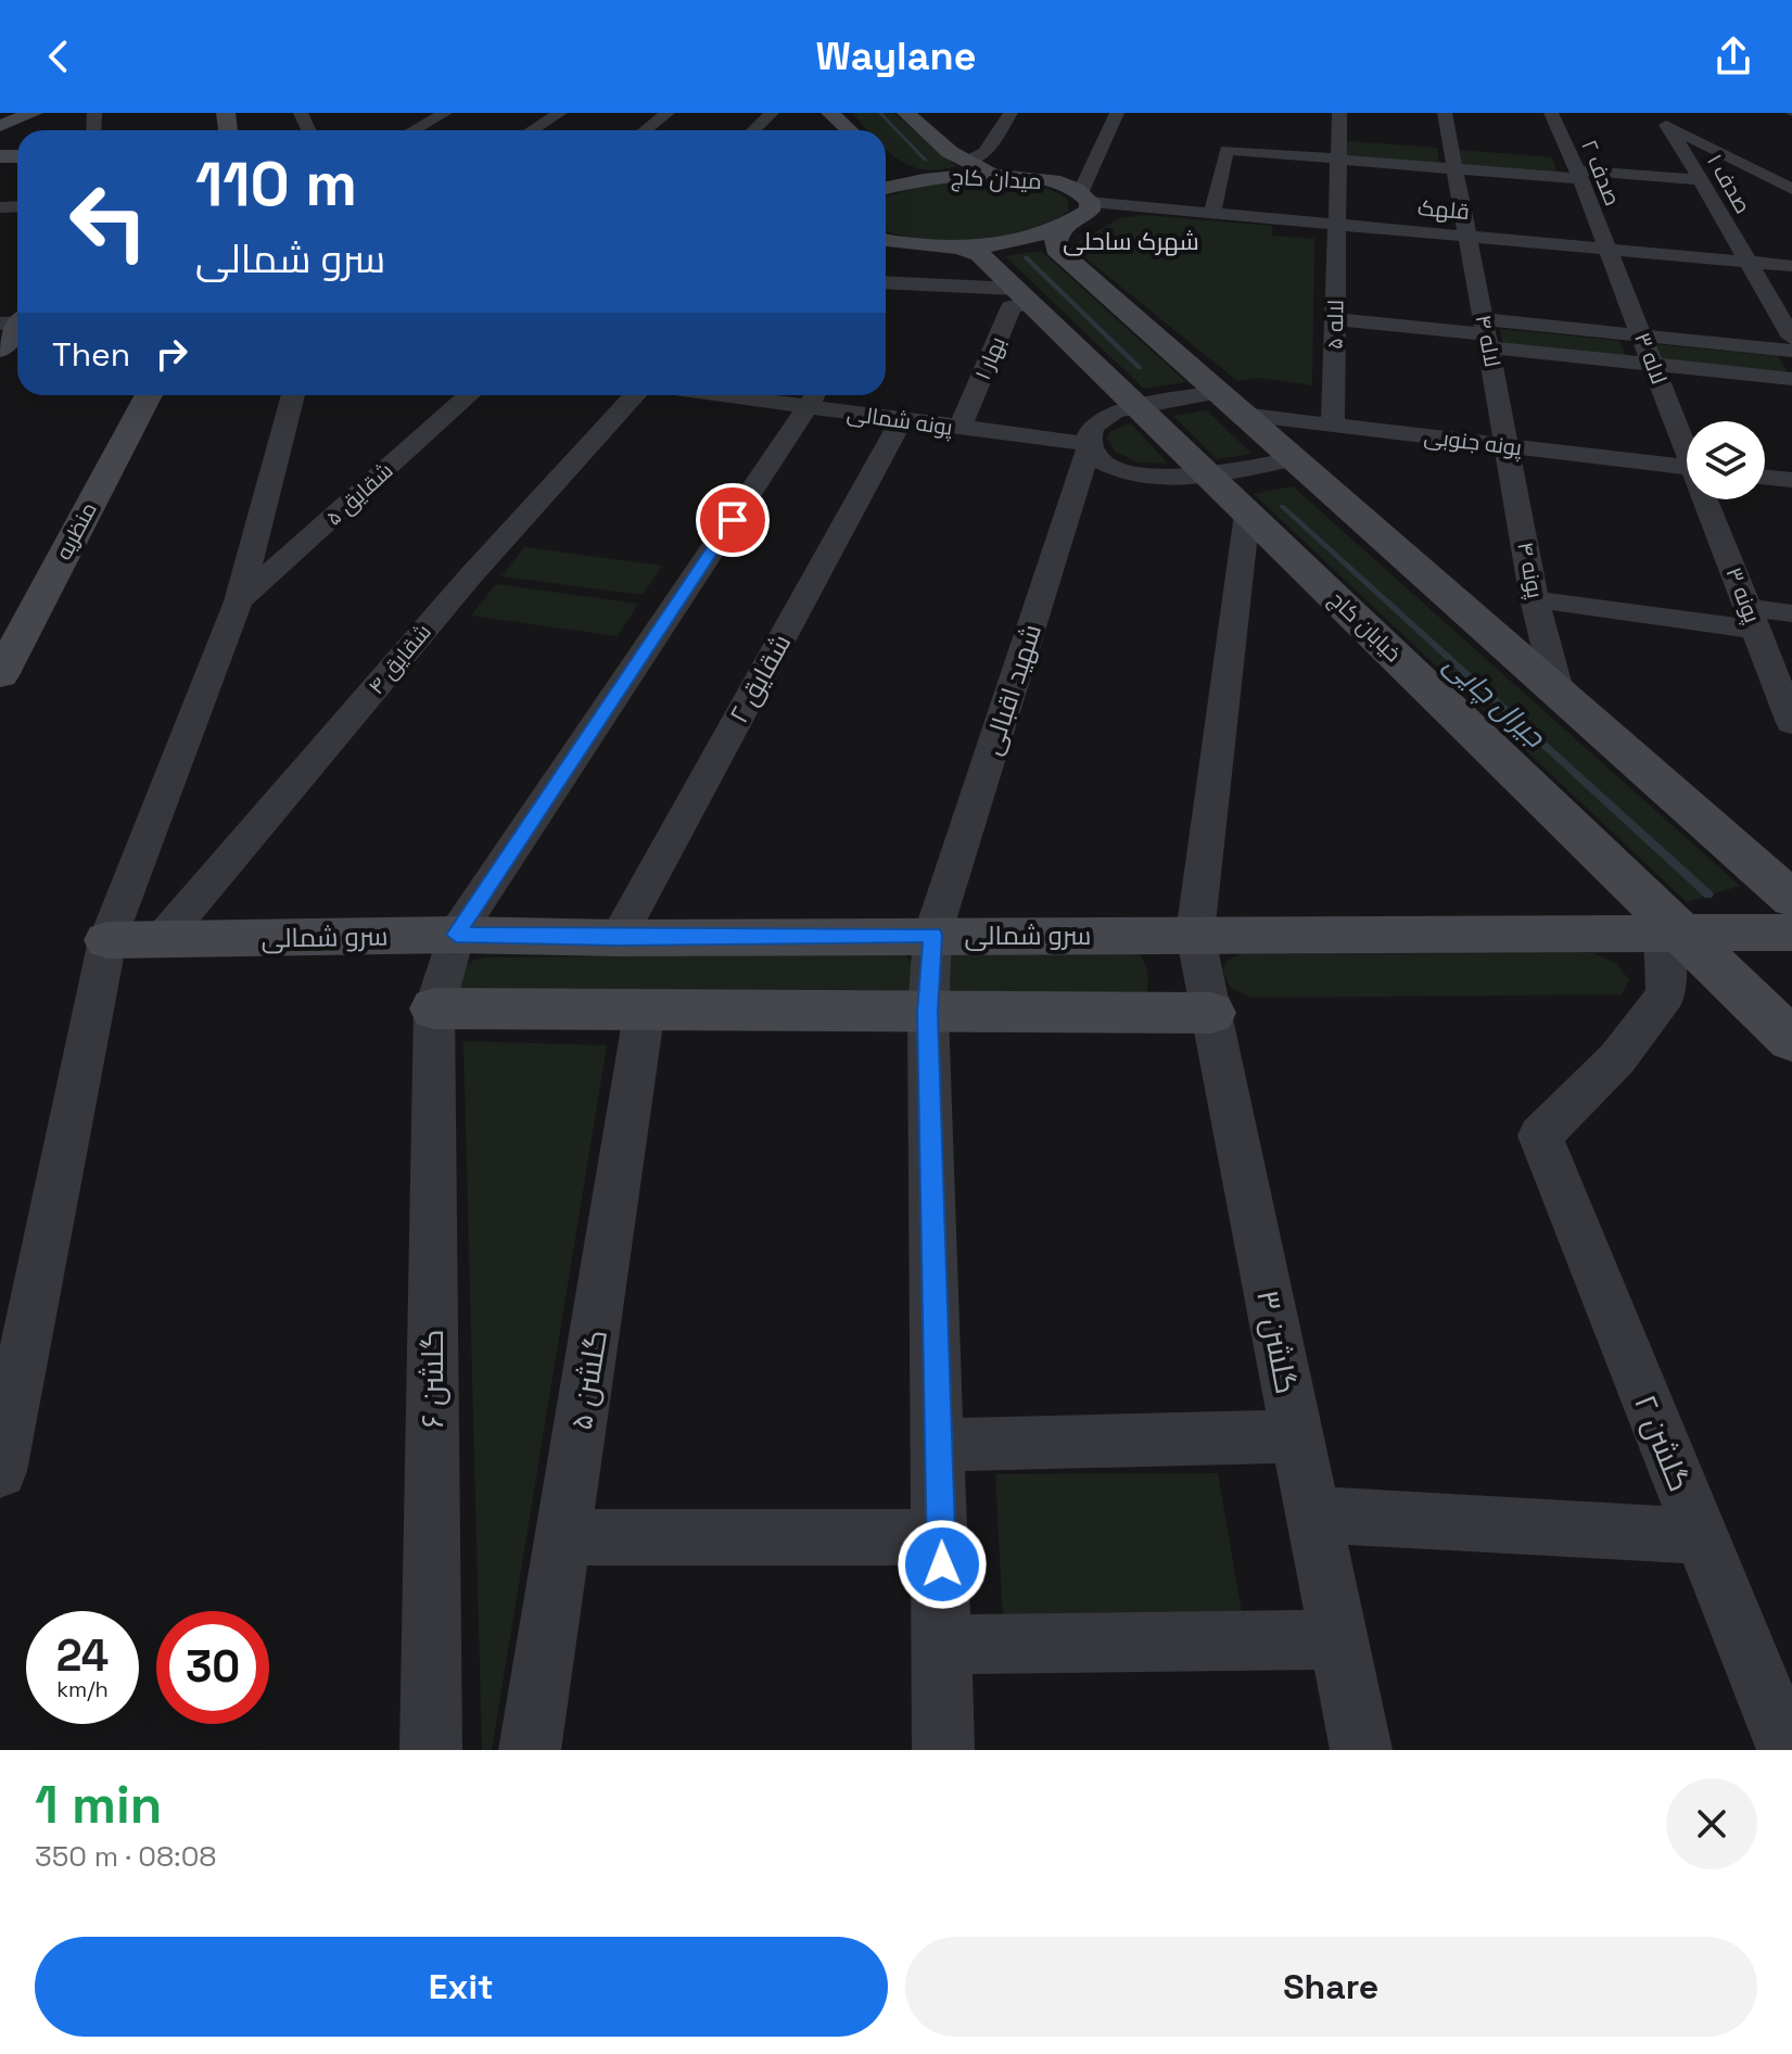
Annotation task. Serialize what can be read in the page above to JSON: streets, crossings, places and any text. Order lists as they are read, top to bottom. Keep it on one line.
{"streets":{"main road":["میدان کاج","منظریه","خیابان کاج","سرو شمالی"],"street":["صدف ۲","صدف ۱","قلهک","لاله ۵","لاله ۴","بهار ۱","لاله ۳","پونه شمالی","پونه جنوبی","شقایق ۵","پونه ۴","پونه ۳","شقایق ۴","شقایق ۲","شهید اقبالی","گلشن ۳","گلشن ۶","گلشن ۵","گلشن ۲"]},"crossings":[["صدف ۲","قلهک"],["صدف ۲","لاله ۳"],["میدان کاج","قلهک"],["میدان کاج","خیابان کاج"],["صدف ۱","قلهک"],["قلهک","لاله ۵"],["قلهک","لاله ۴"],["قلهک","لاله ۳"],["لاله ۵","پونه جنوبی"],["لاله ۴","پونه جنوبی"],["لاله ۴","پونه ۴"],["بهار ۱","پونه شمالی"],["بهار ۱","خیابان کاج"],["پونه شمالی","شقایق ۲"],["پونه شمالی","شهید اقبالی"],["پونه شمالی","گلشن ۶"],["پونه جنوبی","پونه ۴"],["خیابان کاج","سرو شمالی"],["خیابان کاج","گلشن ۳"],["خیابان کاج","گلشن ۲"],["شقایق ۴","سرو شمالی"],["شقایق ۲","سرو شمالی"],["شهید اقبالی","سرو شمالی"],["سرو شمالی","گلشن ۳"],["سرو شمالی","گلشن ۶"],["سرو شمالی","گلشن ۲"]],"districts":["شهرک ساحلی"],"water":["جیرال چایی"],"page":{"header":"Waylane","turn":["110 m","سرو شمالی"],"then":"Then","speed":"24 km/h","limit":"30","heading":["1 min","350 m · 08:08"],"buttons":["Exit","Share"]}}
